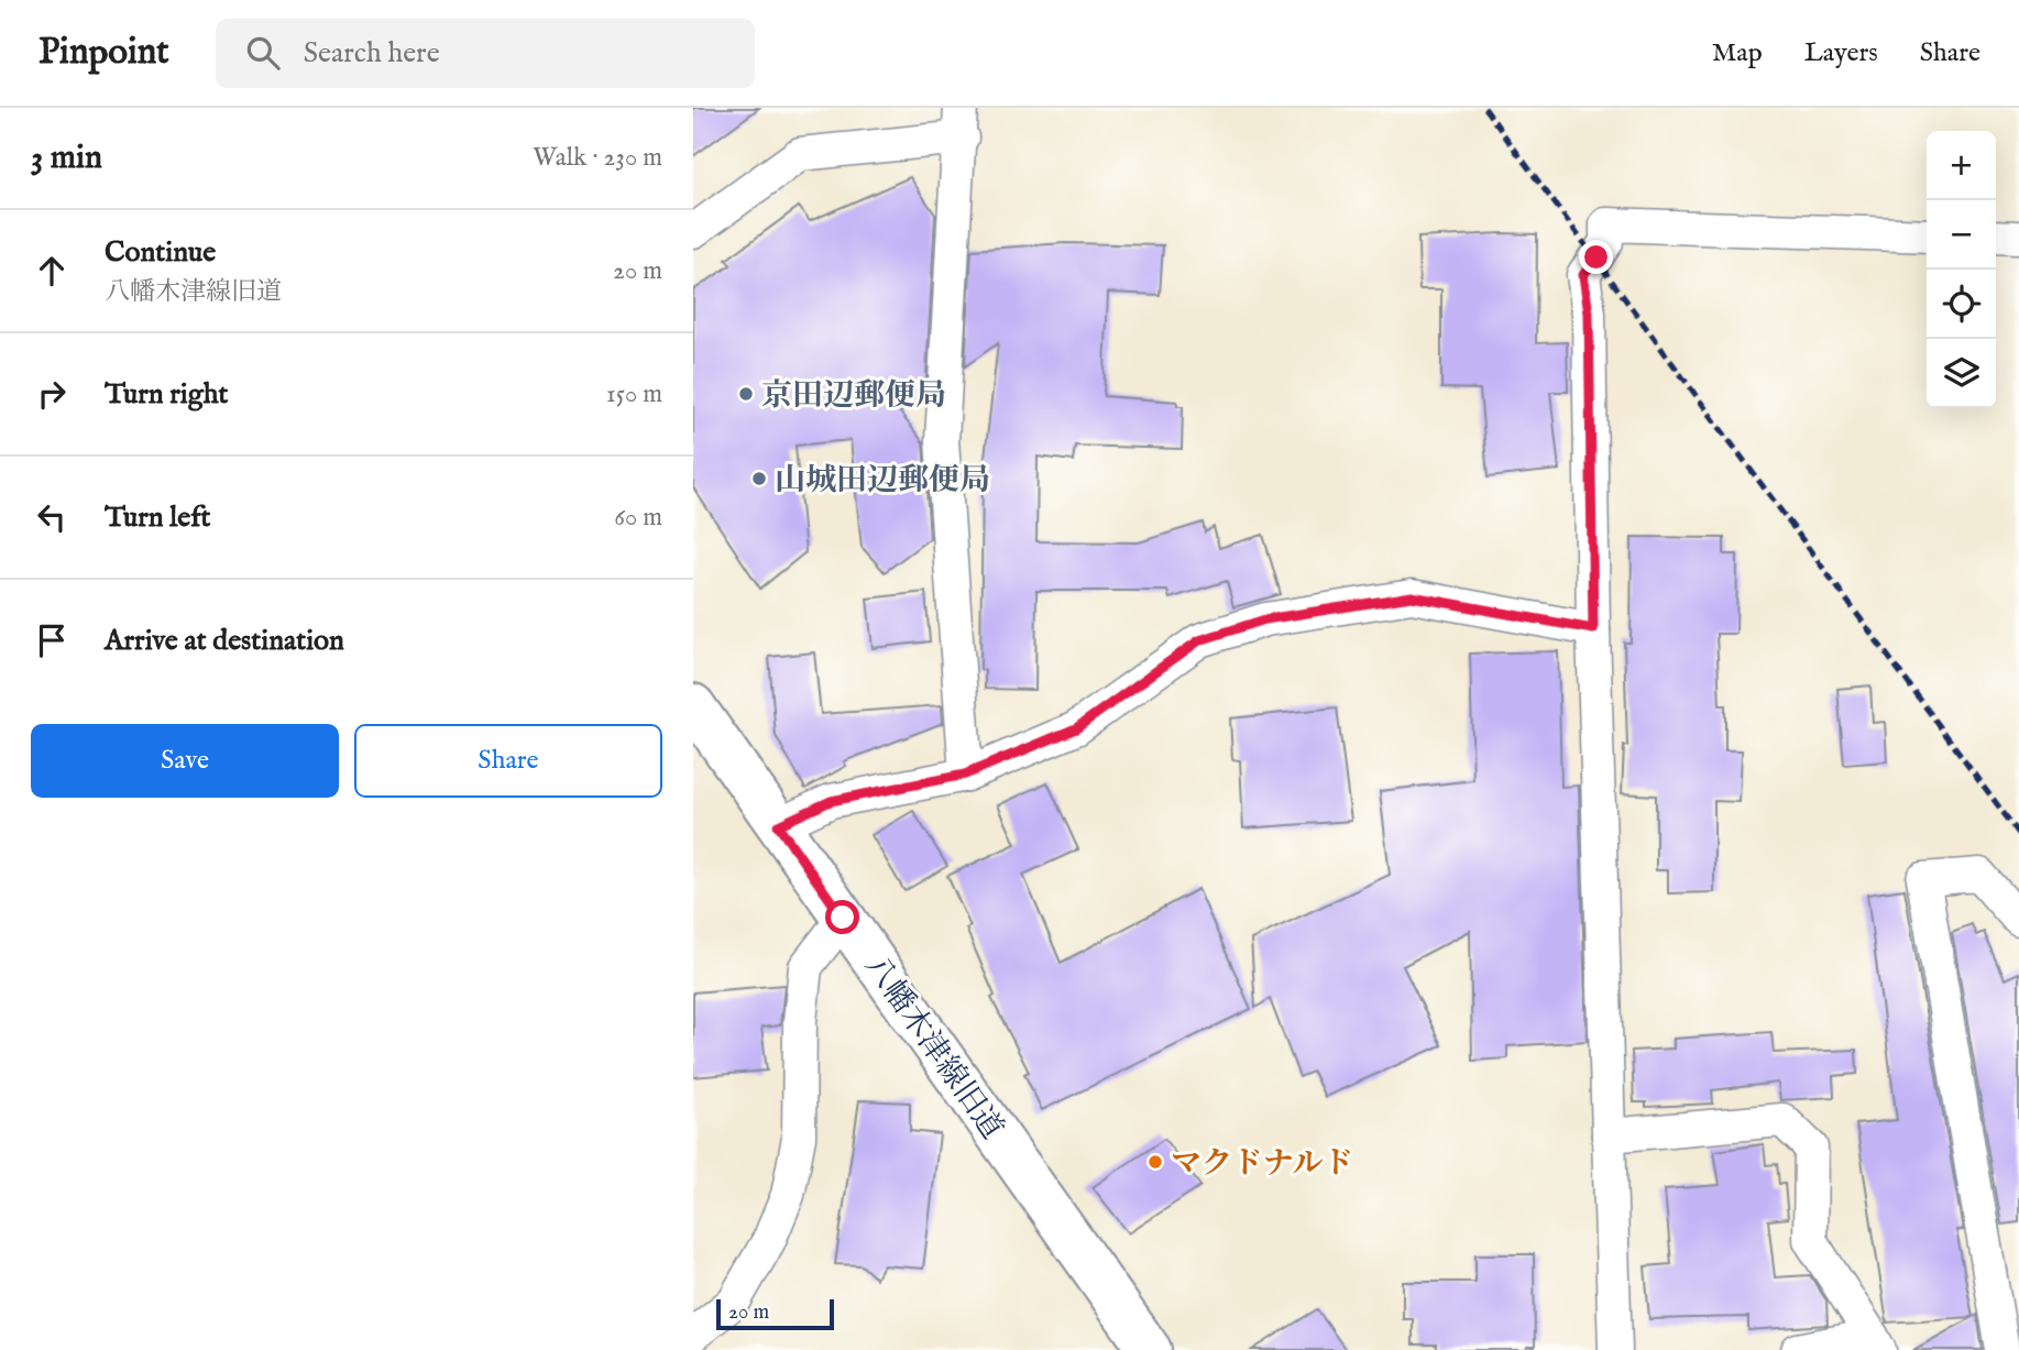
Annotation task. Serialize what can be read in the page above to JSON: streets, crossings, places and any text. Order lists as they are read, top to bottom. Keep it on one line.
{"streets":{"street":["八幡木津線旧道"]},"places":["京田辺郵便局","山城田辺郵便局","マクドナルド"],"scale_bar":"20 m","page":{"header":"Pinpoint","search":"Search here","nav":["Map","Layers","Share"],"heading":["3 min","Walk · 230 m"],"map_buttons":["+","−"],"list":[["Continue","八幡木津線旧道","20 m"],["Turn right","150 m"],["Turn left","60 m"],"Arrive at destination"],"buttons":["Save","Share"],"scale":"20 m"}}
